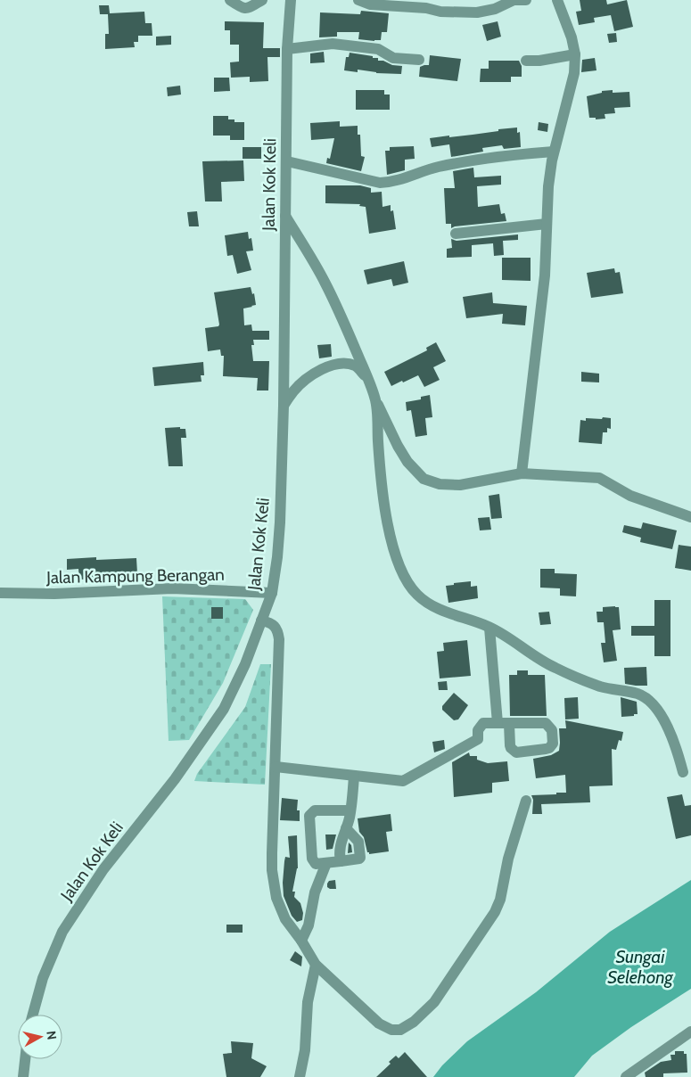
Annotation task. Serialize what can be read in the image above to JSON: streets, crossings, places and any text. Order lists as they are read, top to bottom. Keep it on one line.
{"streets":{"street":["Jalan Kok Keli","Jalan Kampung Berangan"]},"crossings":[["Jalan Kok Keli","Jalan Kampung Berangan"]],"water":["Sungai Selehong"],"north":"right"}
